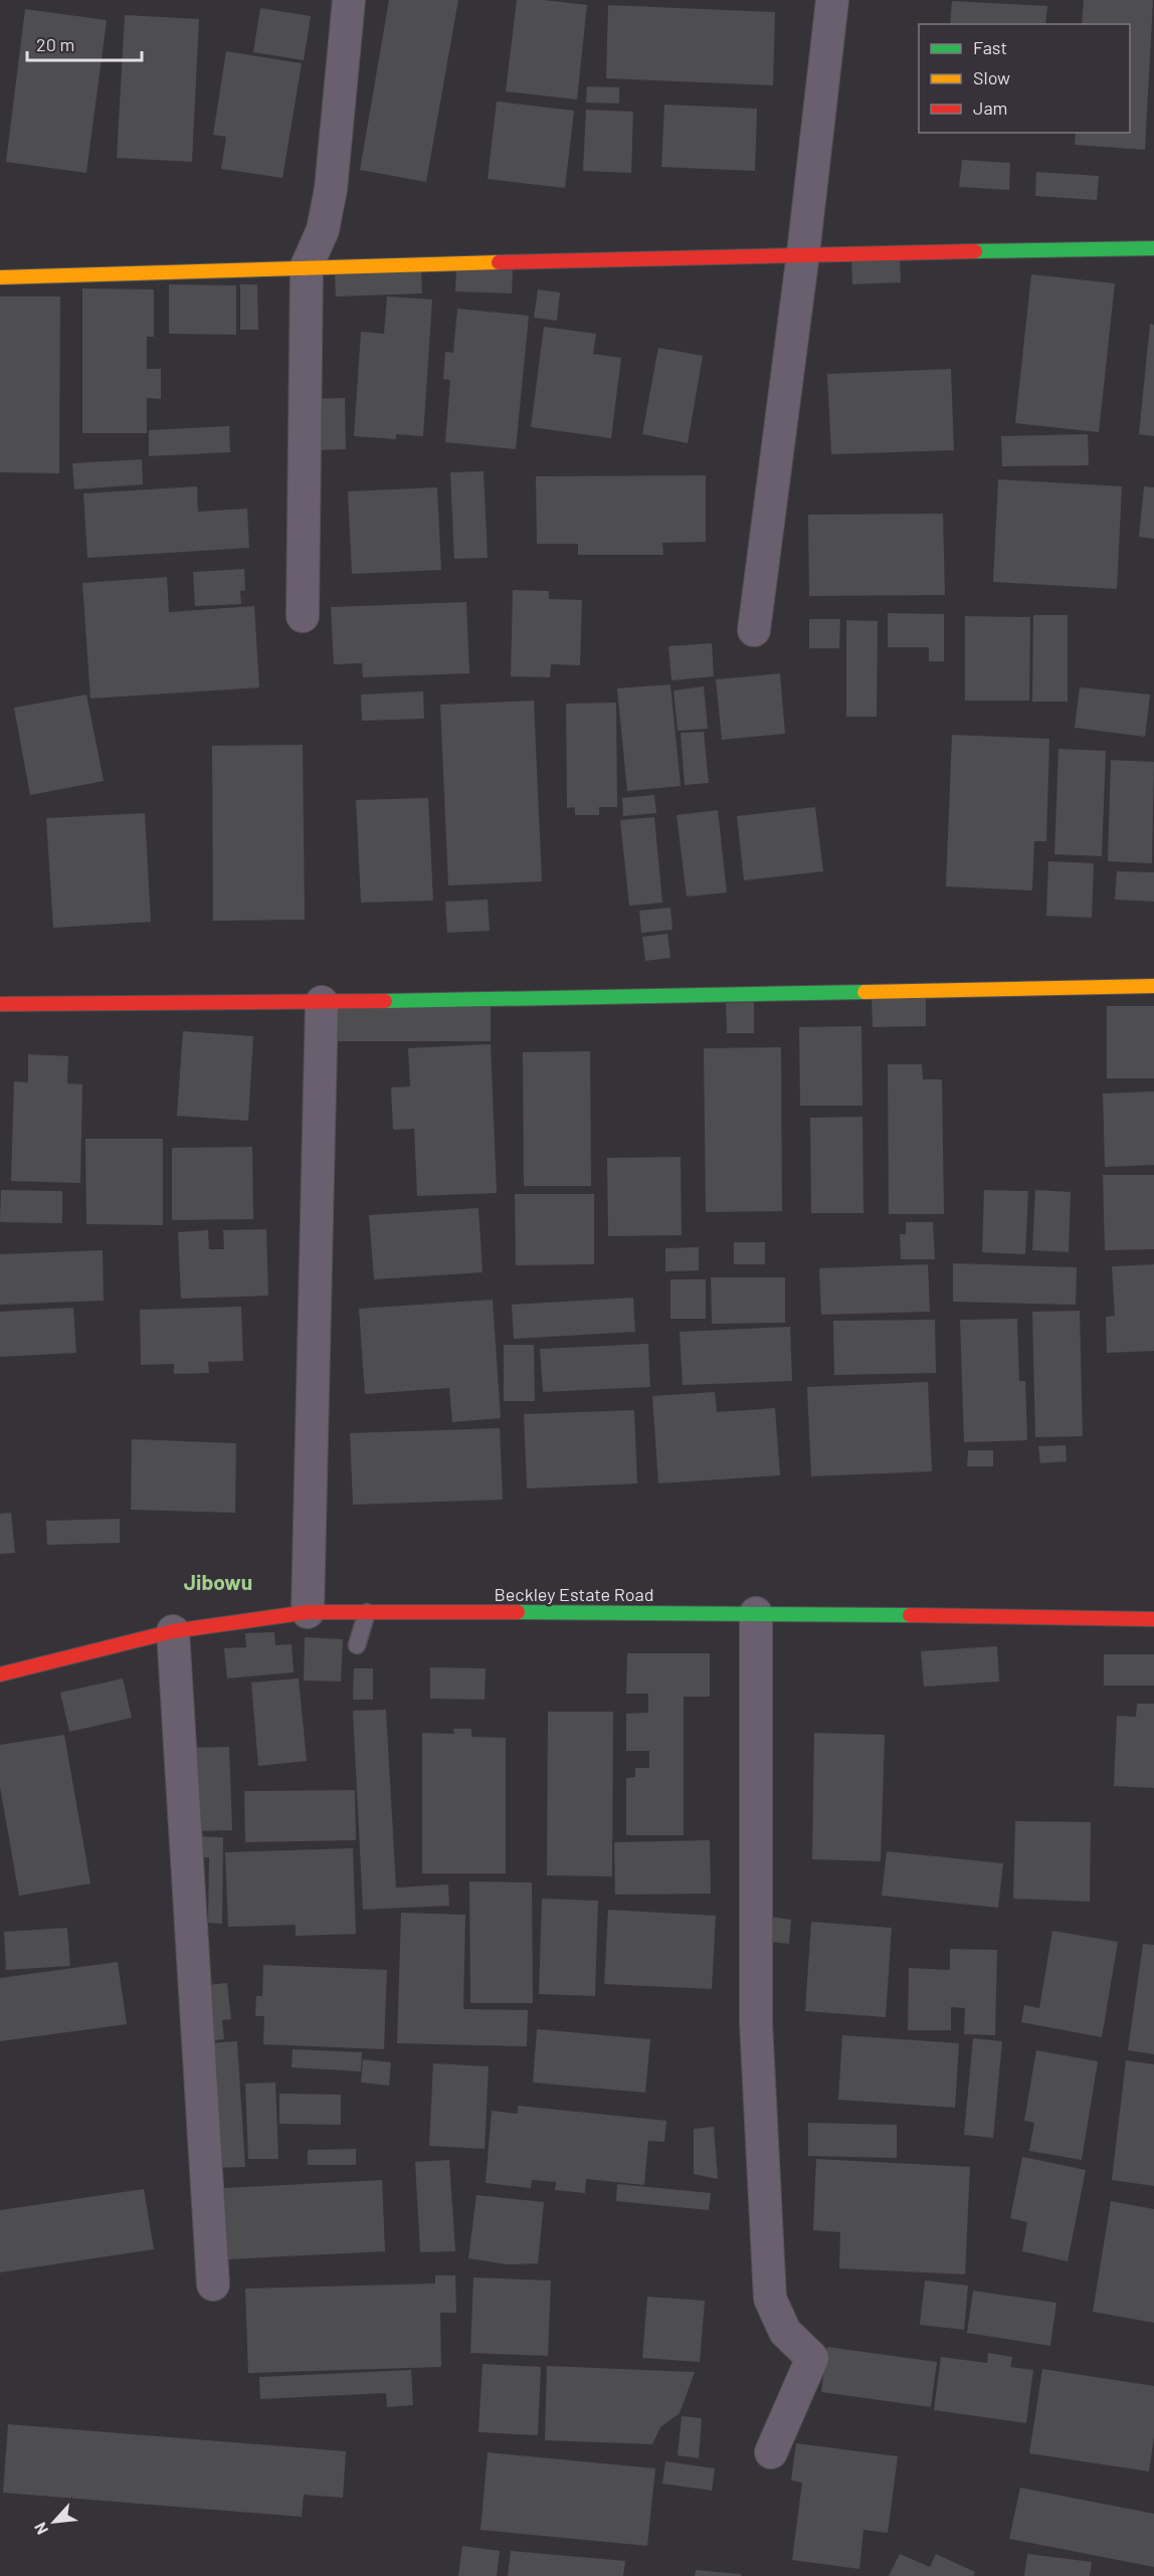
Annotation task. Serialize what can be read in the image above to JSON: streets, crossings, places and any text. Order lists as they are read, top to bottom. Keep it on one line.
{"streets":{"street":["Beckley Estate Road"]},"districts":["Jibowu"],"legend":["Fast","Slow","Jam"],"scale_bar":"20 m","north":"bottom left"}
